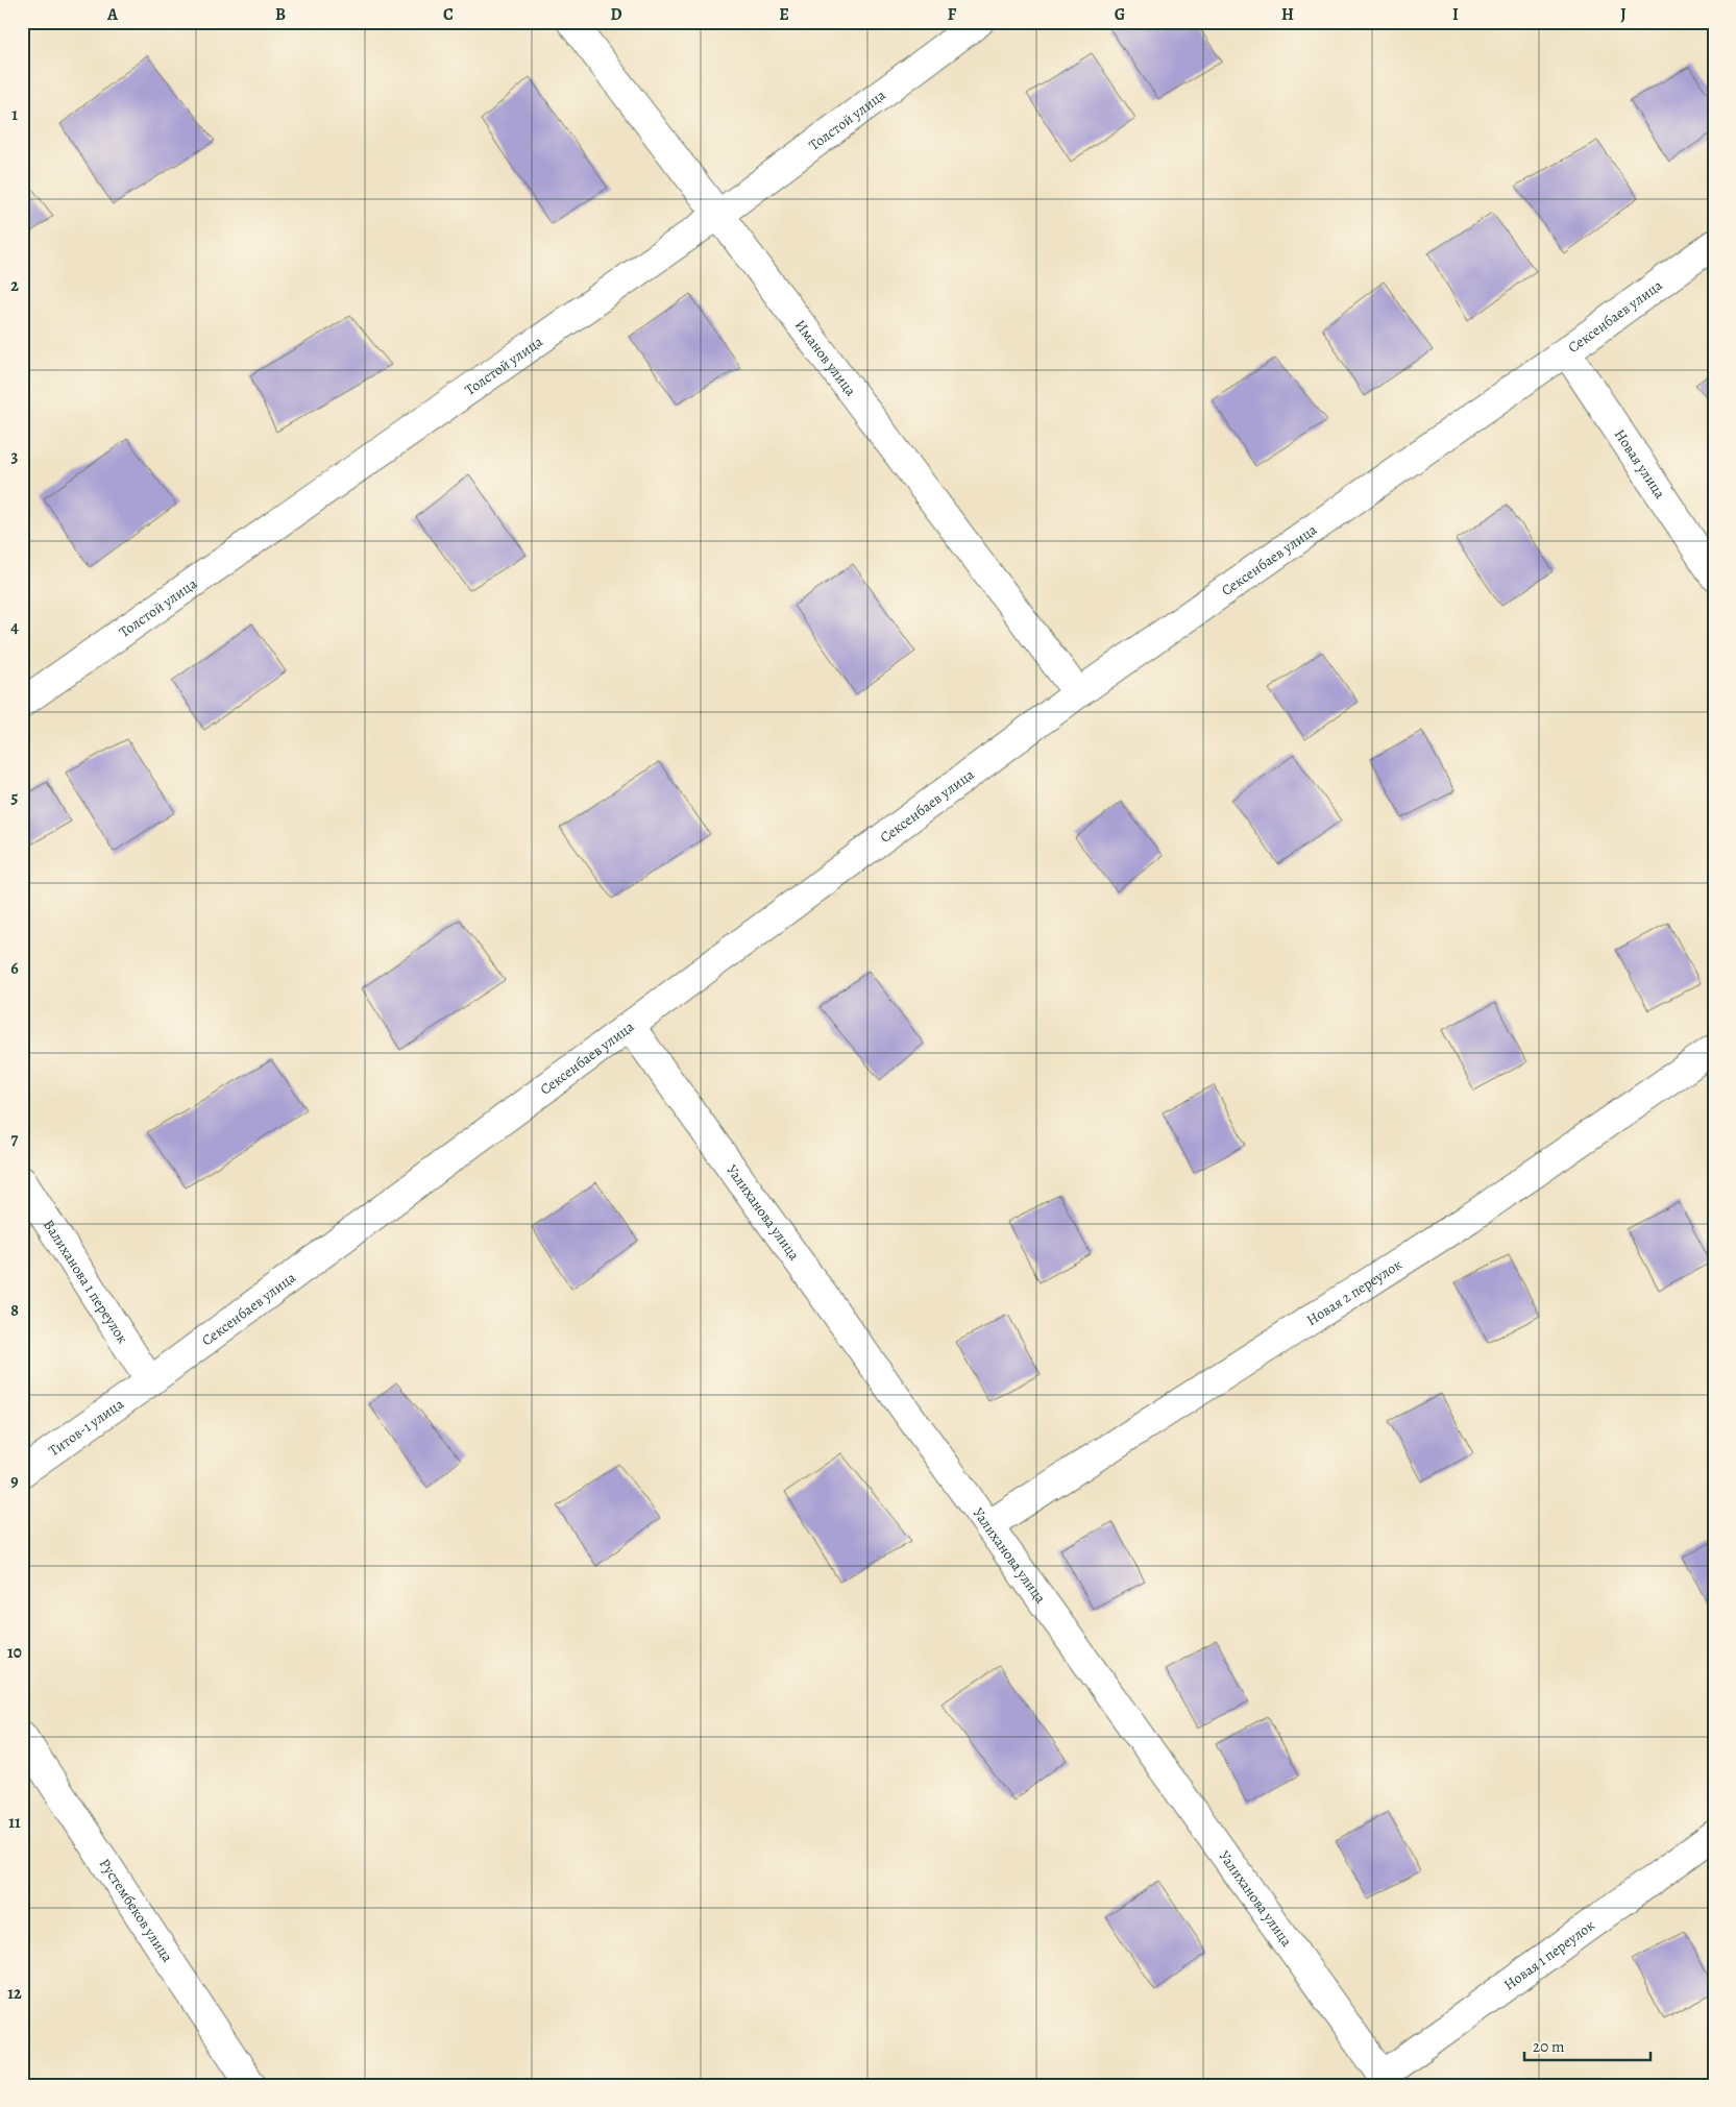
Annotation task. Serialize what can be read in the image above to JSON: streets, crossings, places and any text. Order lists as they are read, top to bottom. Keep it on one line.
{"streets":{"street":["Толстой улица","Сексенбаев улица","Иманов улица","Новая улица","Уалиханова улица","Валиханова 1 переулок","Новая 2 переулок","Титов-1 улица","Рустембеков улица","Новая 1 переулок"]},"crossings":[["Толстой улица","Иманов улица"],["Сексенбаев улица","Иманов улица"],["Сексенбаев улица","Новая улица"],["Сексенбаев улица","Уалиханова улица"],["Сексенбаев улица","Валиханова 1 переулок"],["Сексенбаев улица","Титов-1 улица"],["Уалиханова улица","Новая 2 переулок"],["Уалиханова улица","Новая 1 переулок"],["Валиханова 1 переулок","Титов-1 улица"]],"scale_bar":"20 m","grid":{"columns":["A","B","C","D","E","F","G","H","I","J"],"rows":["1","2","3","4","5","6","7","8","9","10","11","12"]}}
